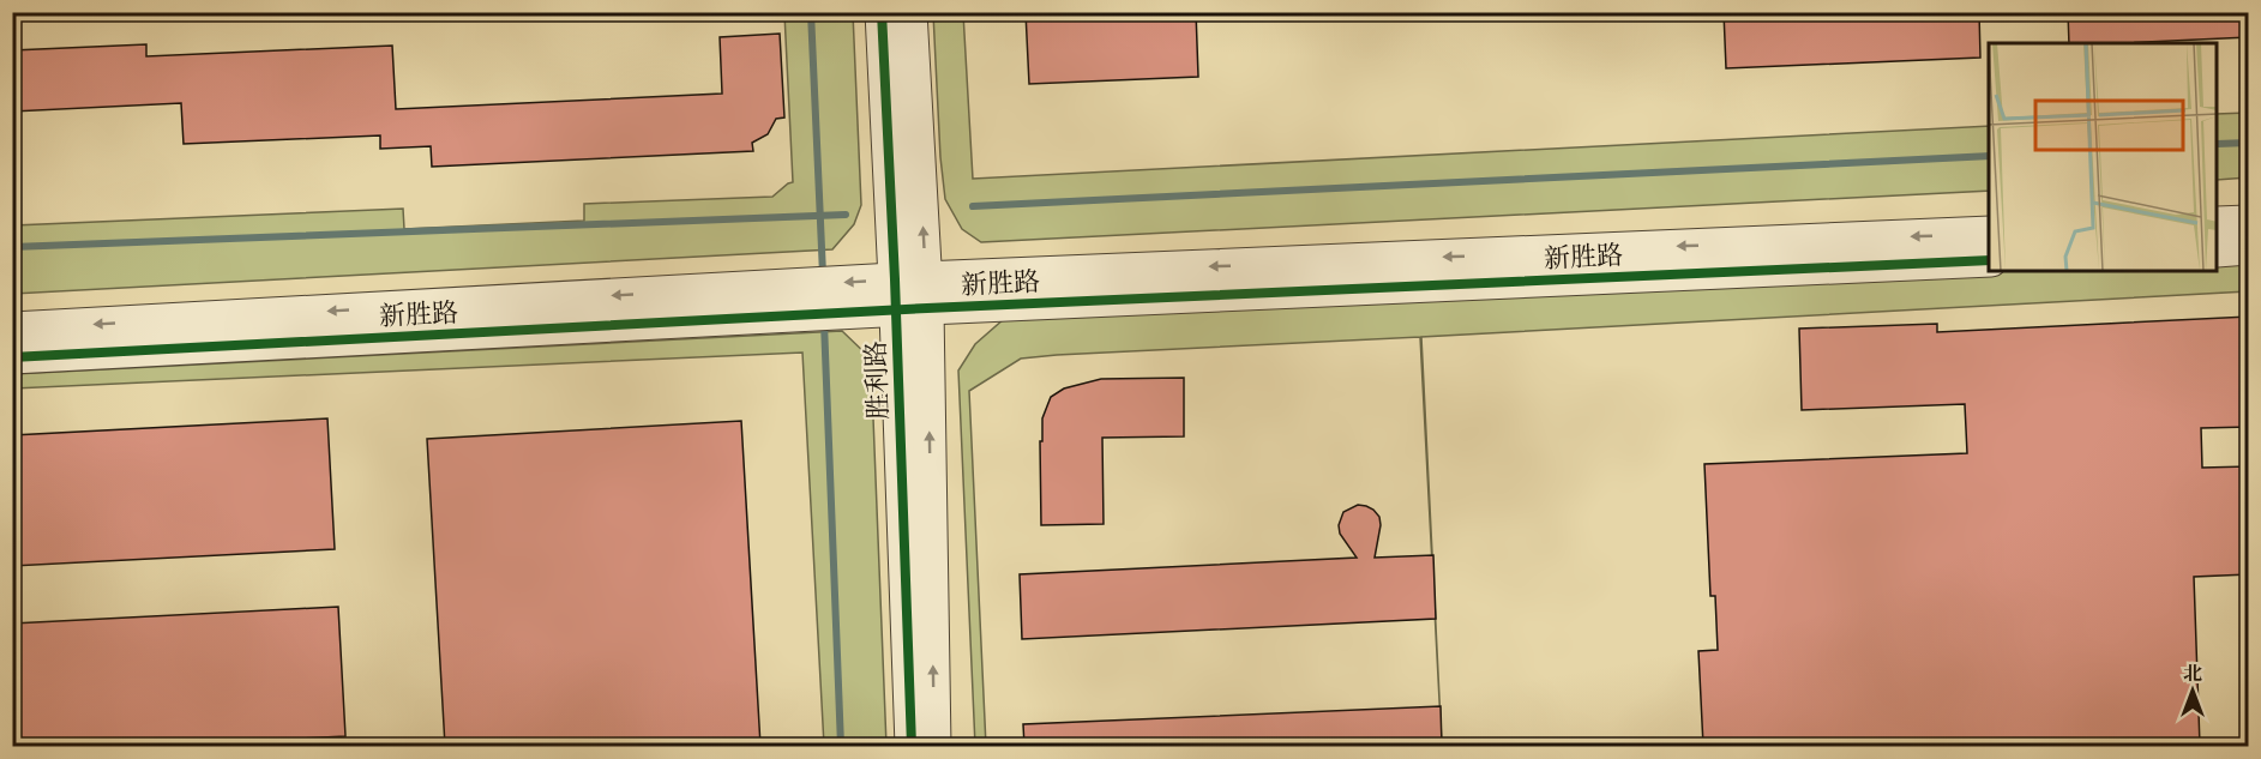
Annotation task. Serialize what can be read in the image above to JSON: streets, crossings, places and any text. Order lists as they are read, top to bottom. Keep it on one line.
{"streets":{"street":["新胜路","胜利路"]},"crossings":[["新胜路","胜利路"]],"north":"top"}
